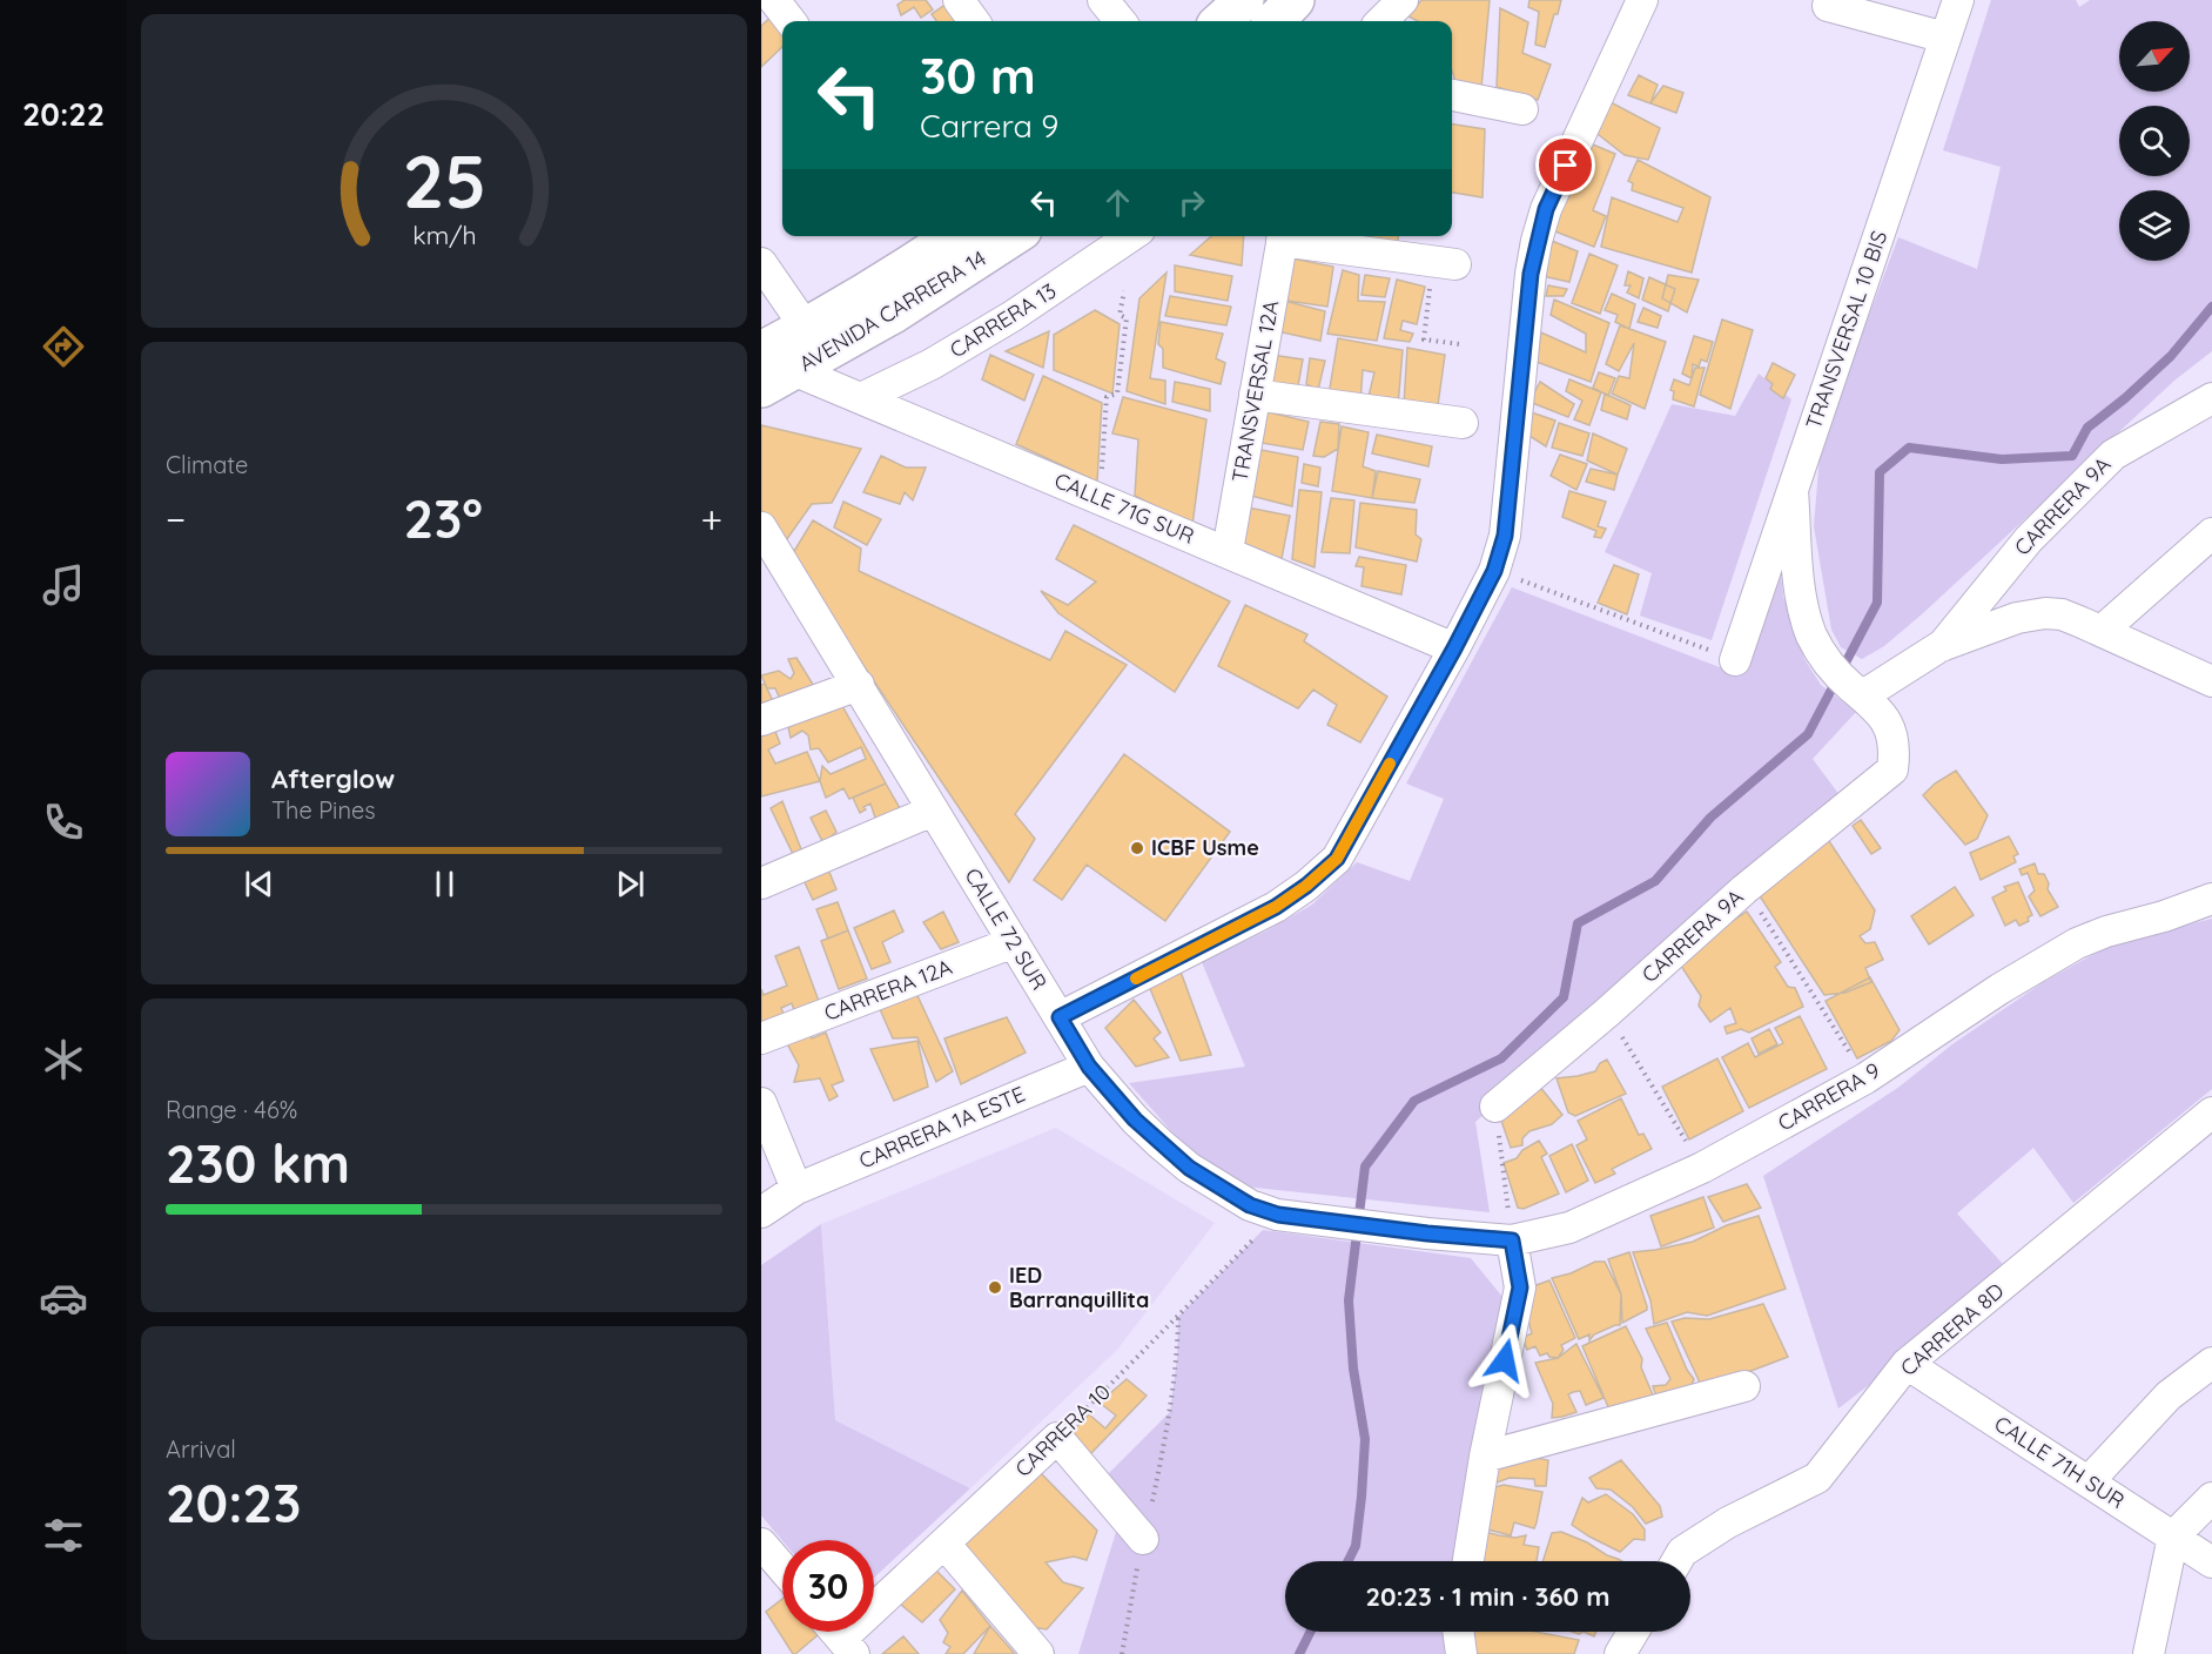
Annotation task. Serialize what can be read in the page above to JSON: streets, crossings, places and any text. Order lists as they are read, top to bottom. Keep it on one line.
{"streets":{"main road":["AVENIDA CARRERA 14"],"street":["CARRERA 13","TRANSVERSAL 10 BIS","TRANSVERSAL 12A","CARRERA 9A","CALLE 71G SUR","CALLE 72 SUR","CARRERA 12A","CARRERA 9","CARRERA 1A ESTE","CARRERA 8D","CARRERA 10","CALLE 71H SUR"]},"crossings":[["AVENIDA CARRERA 14","CALLE 71G SUR"],["CARRERA 13","CALLE 71G SUR"],["TRANSVERSAL 12A","CALLE 71G SUR"],["CALLE 72 SUR","CARRERA 12A"],["CALLE 72 SUR","CARRERA 9"],["CALLE 72 SUR","CARRERA 1A ESTE"],["CALLE 72 SUR","CARRERA 10"],["CARRERA 8D","CALLE 71H SUR"]],"places":["ICBF Usme","IED Barranquillita"],"north":"top right","page":{"tabs":"20:22","turn":["30 m","Carrera 9"],"tile":["Climate",["Range · 46%","230 km"],["Arrival","20:23"]],"heat":["−","23°","+"],"song":["Afterglow","The Pines"],"limit":"30","trip":"20:23 · 1 min · 360 m","gauge":["25","km/h"]}}
